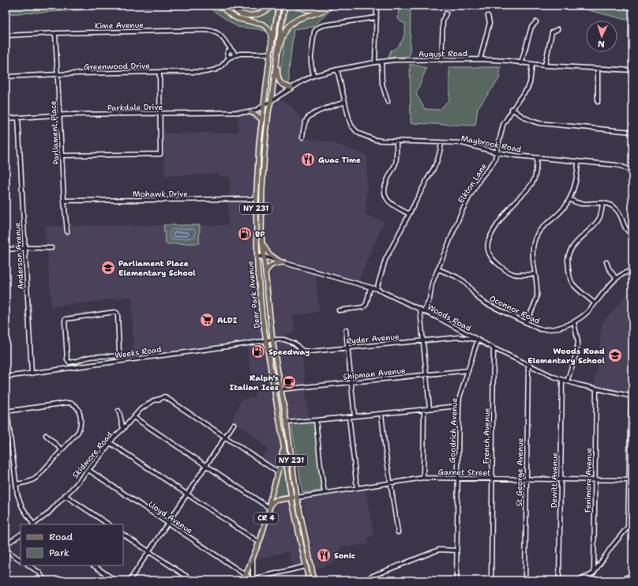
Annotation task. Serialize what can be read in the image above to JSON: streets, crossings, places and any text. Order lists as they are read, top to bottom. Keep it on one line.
{"streets":{"main road":["NY 231","Deer Park Avenue","CR 4"],"street":["Kime Avenue","August Road","Greenwood Drive","Parkdale Drive","Parliament Place","Maybrook Road","Elkton Lane","Mohawk Drive","Anderson Avenue","Oconnor Road","Woods Road","Ryder Avenue","Weeks Road","Shipman Avenue","Goodrich Avenue","French Avenue","Skidmore Road","Garnet Street","St George Avenue","Dewitt Avenue","Fenimore Avenue","Lloyd Avenue"]},"crossings":[["Kime Avenue","Greenwood Drive"],["Kime Avenue","Parliament Place"],["August Road","Parkdale Drive"],["August Road","Maybrook Road"],["August Road","Elkton Lane"],["August Road","Deer Park Avenue"],["Greenwood Drive","Parliament Place"],["Parkdale Drive","Parliament Place"],["Parkdale Drive","Anderson Avenue"],["Parkdale Drive","Deer Park Avenue"],["Parliament Place","Mohawk Drive"],["Maybrook Road","Elkton Lane"],["Elkton Lane","Oconnor Road"],["Elkton Lane","Woods Road"],["Mohawk Drive","Deer Park Avenue"],["Anderson Avenue","Weeks Road"],["Deer Park Avenue","Woods Road"],["Deer Park Avenue","Ryder Avenue"],["Deer Park Avenue","Weeks Road"],["Deer Park Avenue","Shipman Avenue"],["Deer Park Avenue","Garnet Street"],["Deer Park Avenue","CR 4"],["Woods Road","Ryder Avenue"],["Woods Road","Goodrich Avenue"],["Woods Road","French Avenue"],["Woods Road","St George Avenue"],["Woods Road","Dewitt Avenue"],["Woods Road","Fenimore Avenue"],["Ryder Avenue","Weeks Road"],["Ryder Avenue","Goodrich Avenue"],["Shipman Avenue","Goodrich Avenue"],["Goodrich Avenue","Garnet Street"],["French Avenue","Garnet Street"],["Skidmore Road","Lloyd Avenue"],["Garnet Street","St George Avenue"],["Garnet Street","Dewitt Avenue"],["Garnet Street","Fenimore Avenue"],["Garnet Street","CR 4"],["Lloyd Avenue","CR 4"]],"places":{"restaurant":["Guac Time","Sonic"],"fuel station":["BP","Speedway"],"school or university":["Parliament Place Elementary School","Woods Road Elementary School"],"supermarket":["ALDI"],"cafe":["Ralph's Italian Ices"]},"legend":["Road","Park"],"north":"bottom"}
